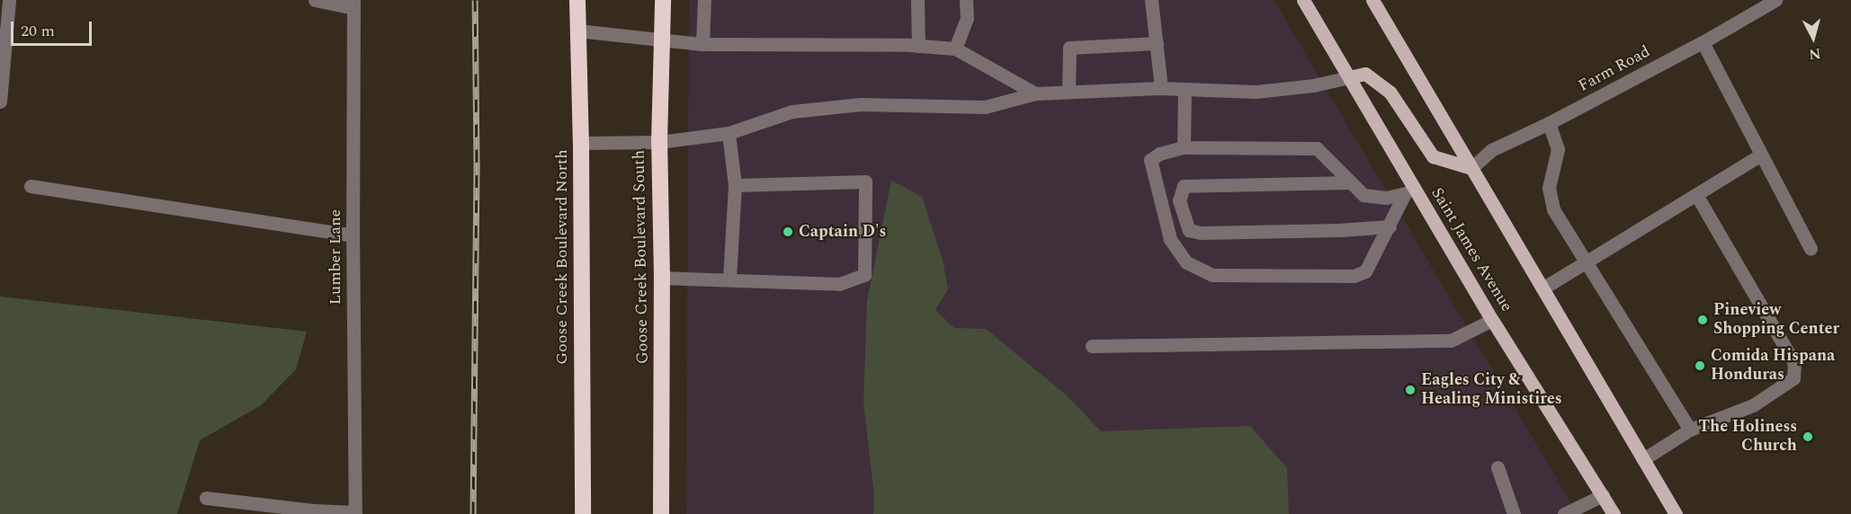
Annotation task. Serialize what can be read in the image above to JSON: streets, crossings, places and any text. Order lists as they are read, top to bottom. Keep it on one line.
{"streets":{"highway":["Goose Creek Boulevard North","Goose Creek Boulevard South"],"main road":["Saint James Avenue"],"street":["Farm Road","Lumber Lane"]},"places":["Captain D's","Pineview Shopping Center","Comida Hispana Honduras","Eagles City & Healing Ministires","The Holiness Church"],"scale_bar":"20 m","north":"bottom"}
